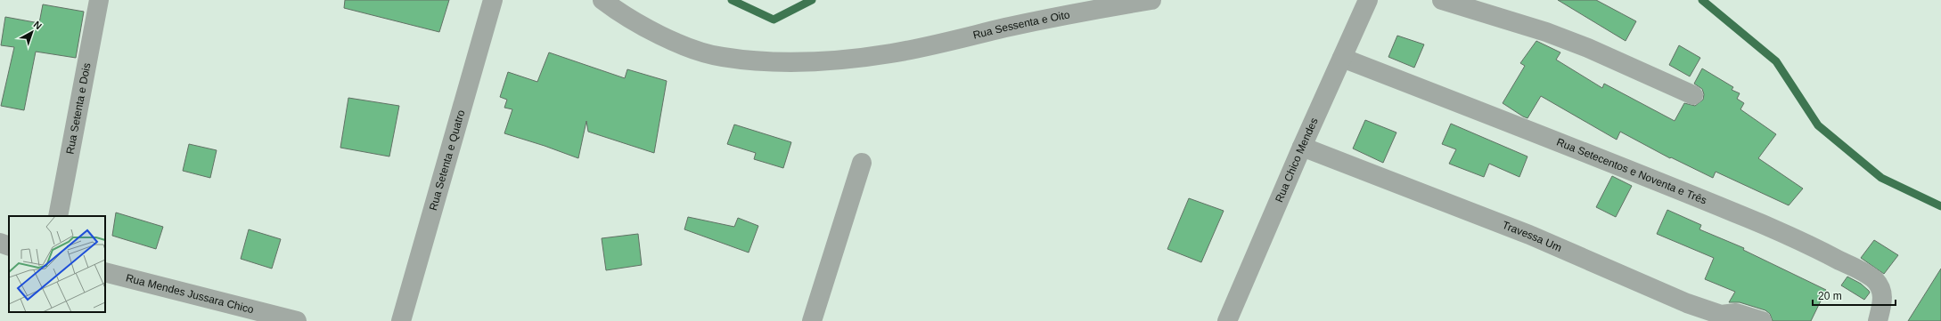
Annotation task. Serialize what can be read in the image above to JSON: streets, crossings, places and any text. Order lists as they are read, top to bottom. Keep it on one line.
{"streets":{"street":["Rua Sessenta e Oito","Rua Setenta e Dois","Rua Setenta e Quatro","Rua Chico Mendes","Rua Setecentos e Noventa e Três","Travessa Um","Rua Mendes Jussara Chico"]},"crossings":[["Rua Chico Mendes","Rua Setecentos e Noventa e Três"],["Rua Chico Mendes","Travessa Um"]],"scale_bar":"20 m","north":"top right"}
